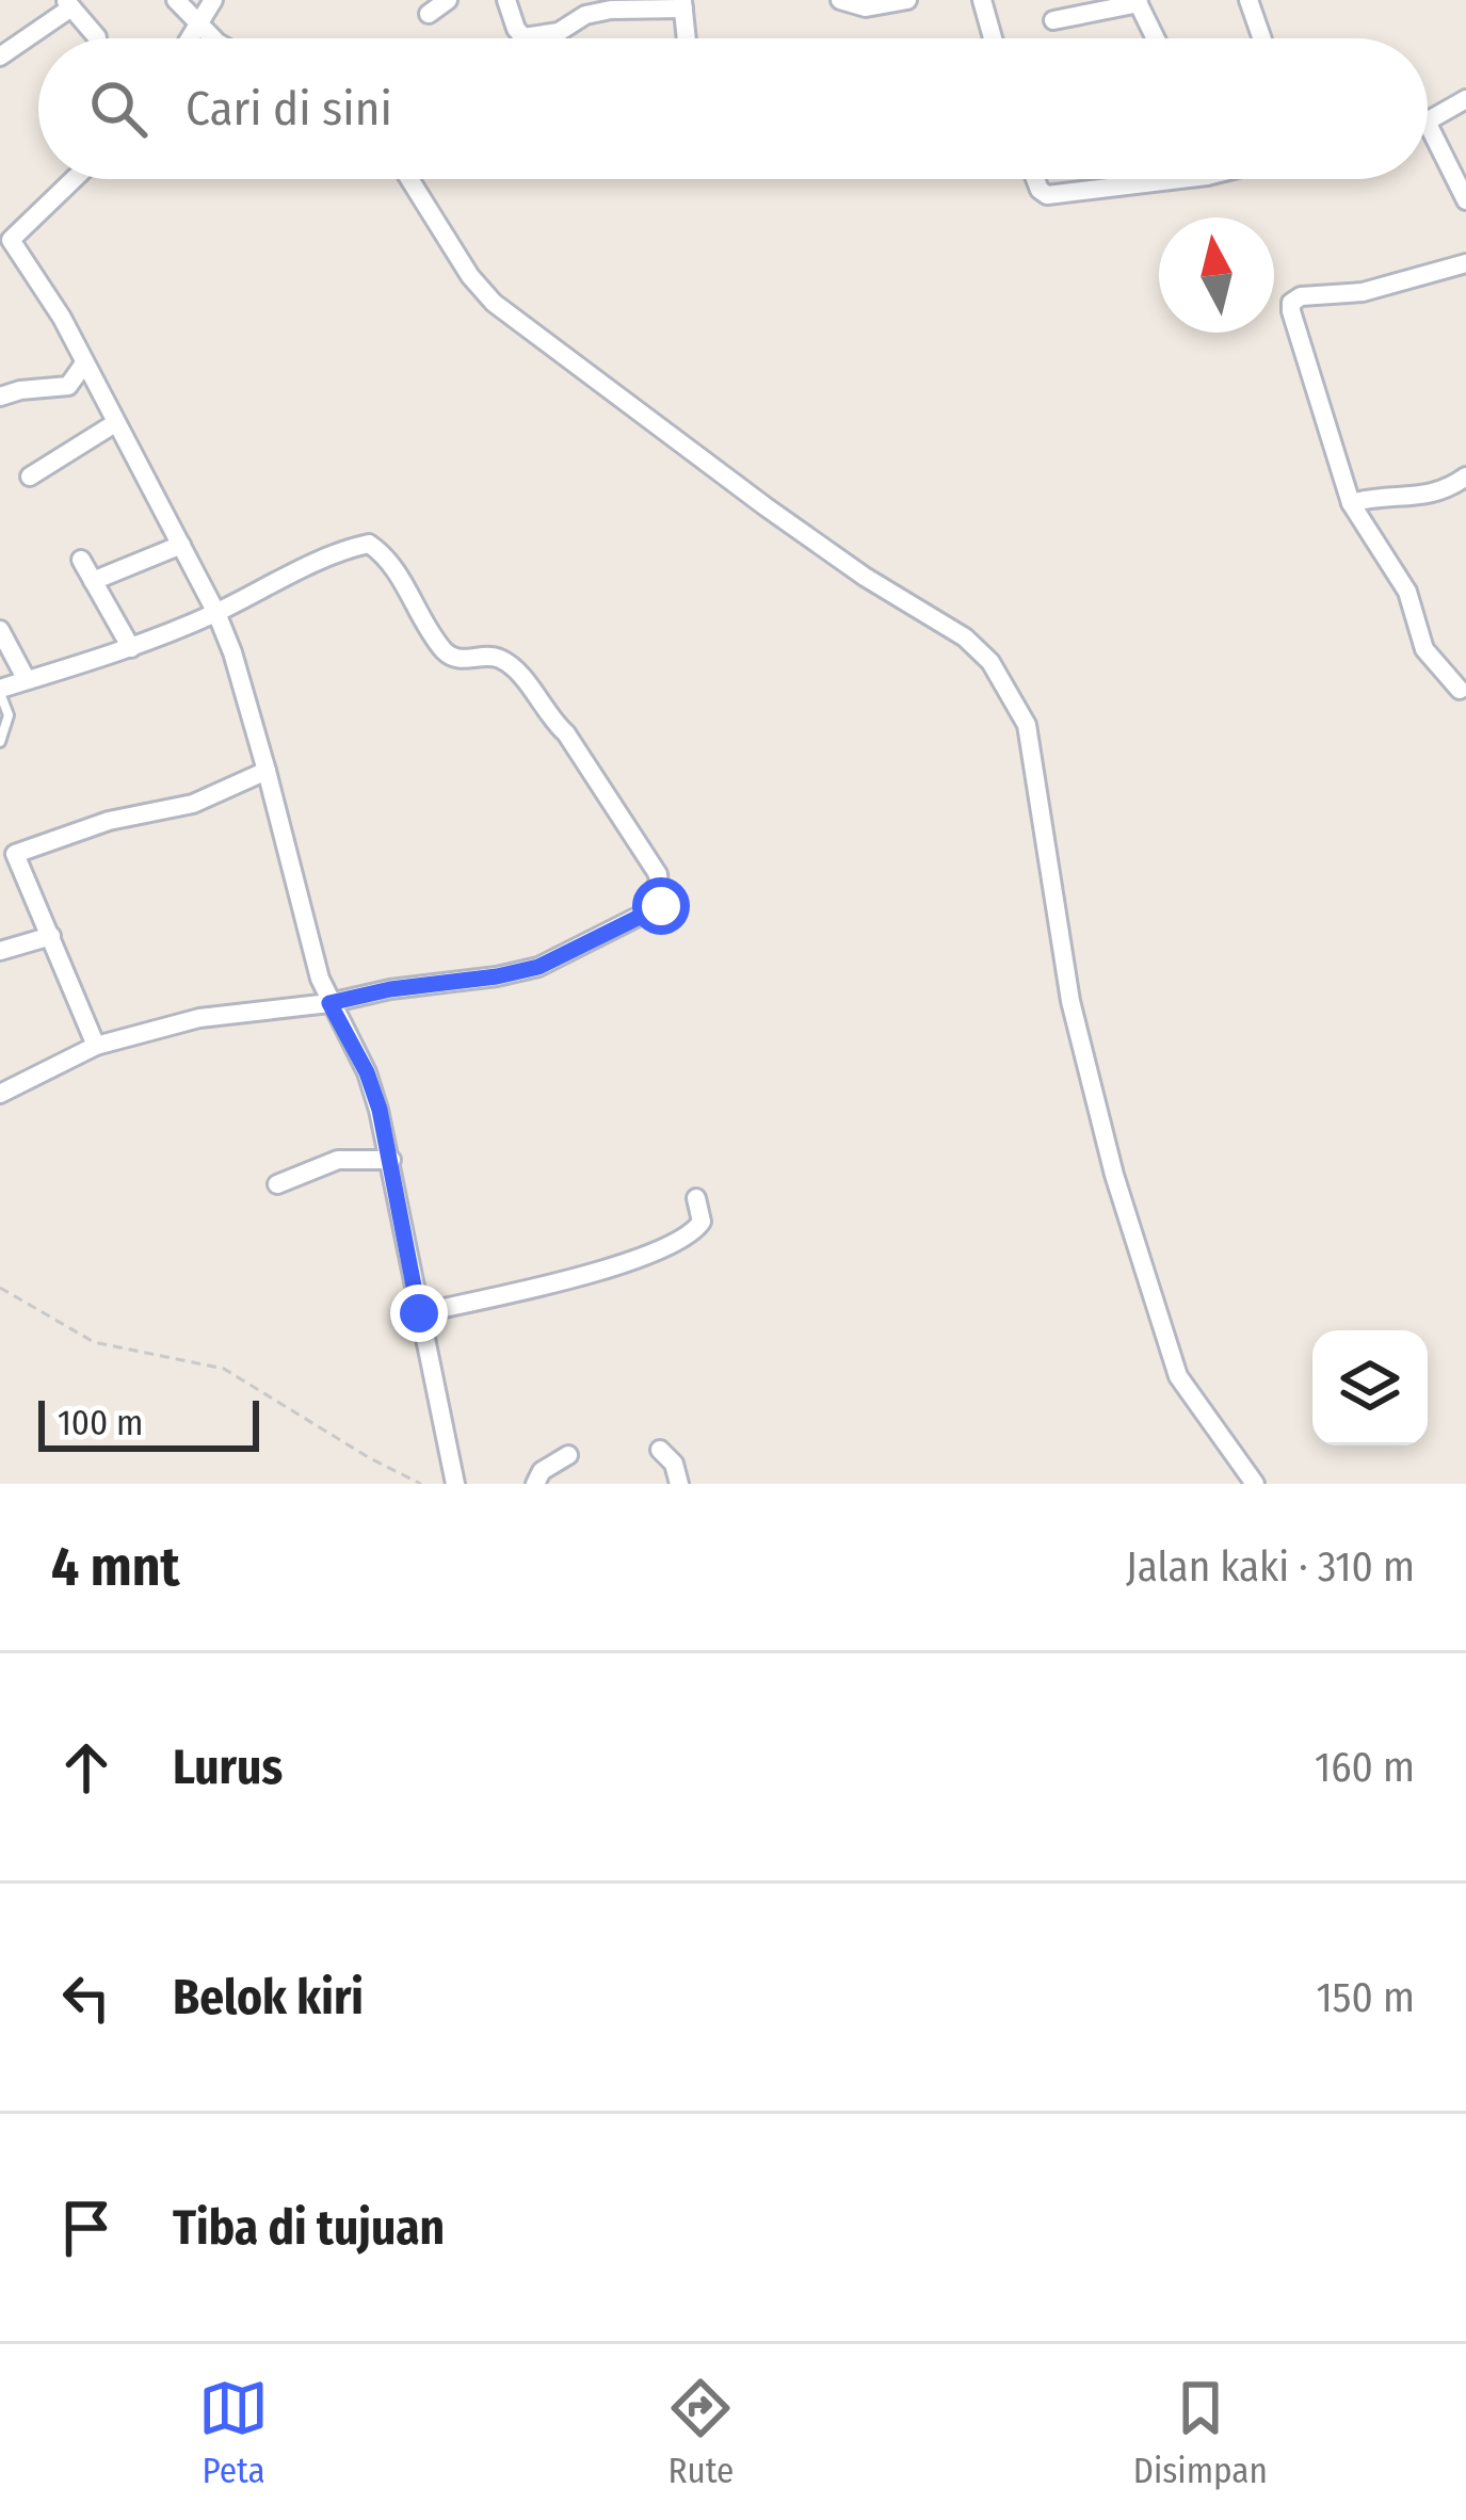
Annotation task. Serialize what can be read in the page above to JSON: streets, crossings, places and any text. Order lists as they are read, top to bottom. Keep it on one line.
{"scale_bar":"100 m","north":"top","page":{"search":"Cari di sini","scale":"100 m","heading":["4 mnt","Jalan kaki · 310 m"],"list":[["Lurus","160 m"],["Belok kiri","150 m"],"Tiba di tujuan"],"nav":["Peta","Rute","Disimpan"]}}
